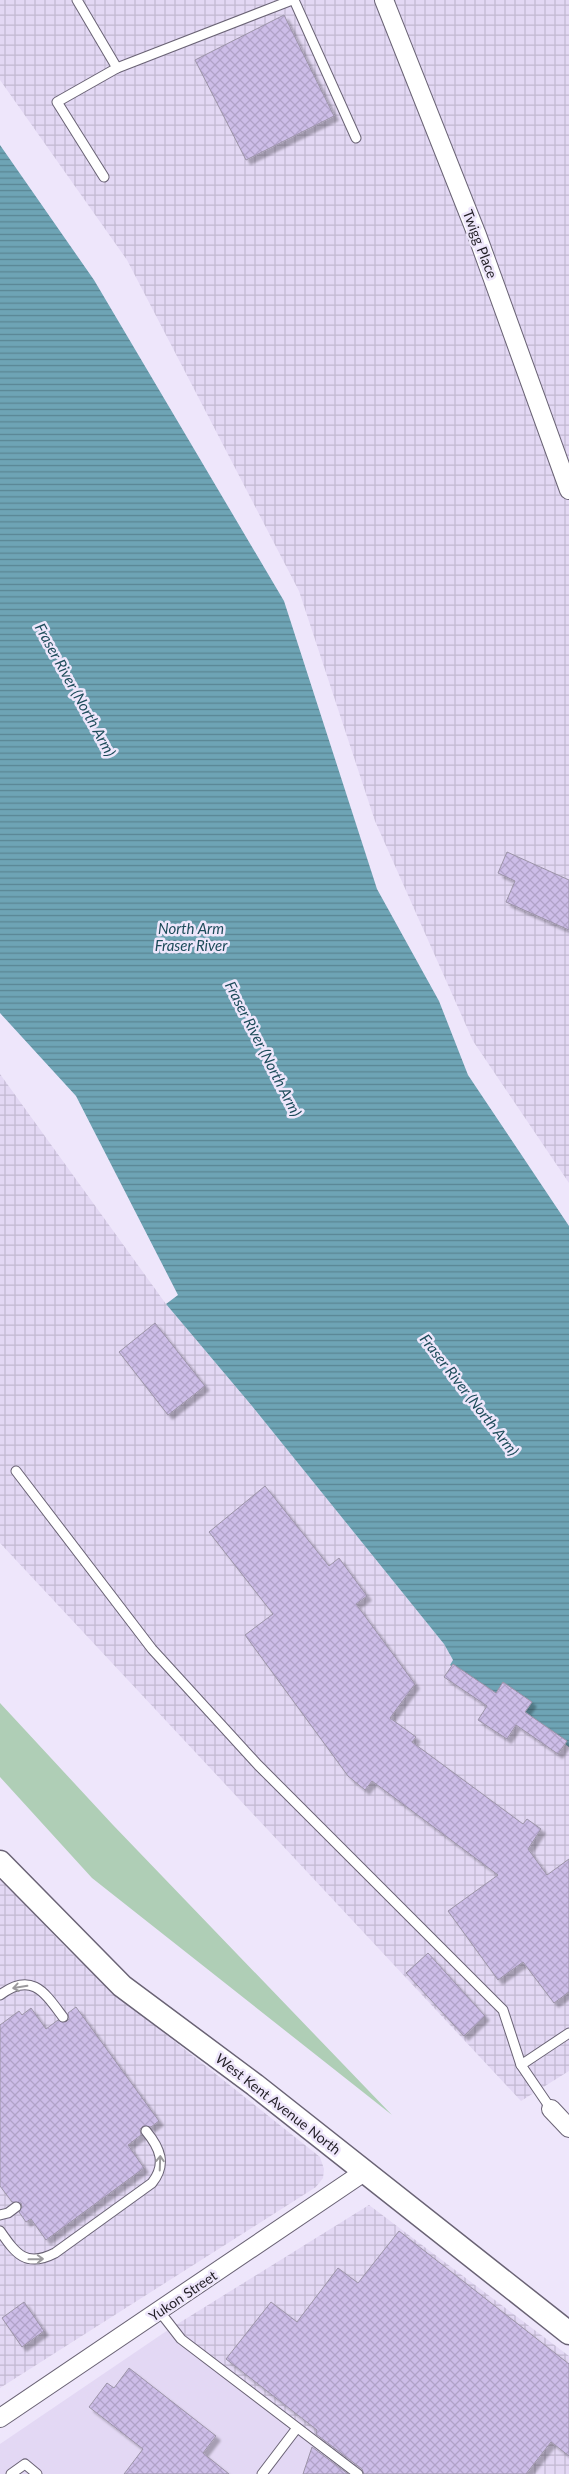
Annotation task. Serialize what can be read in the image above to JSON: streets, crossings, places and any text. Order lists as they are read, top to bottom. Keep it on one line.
{"streets":{"street":["Twigg Place","West Kent Avenue North","Yukon Street"]},"crossings":[["West Kent Avenue North","Yukon Street"]],"water":["Fraser River (North Arm)","North Arm Fraser River"]}
